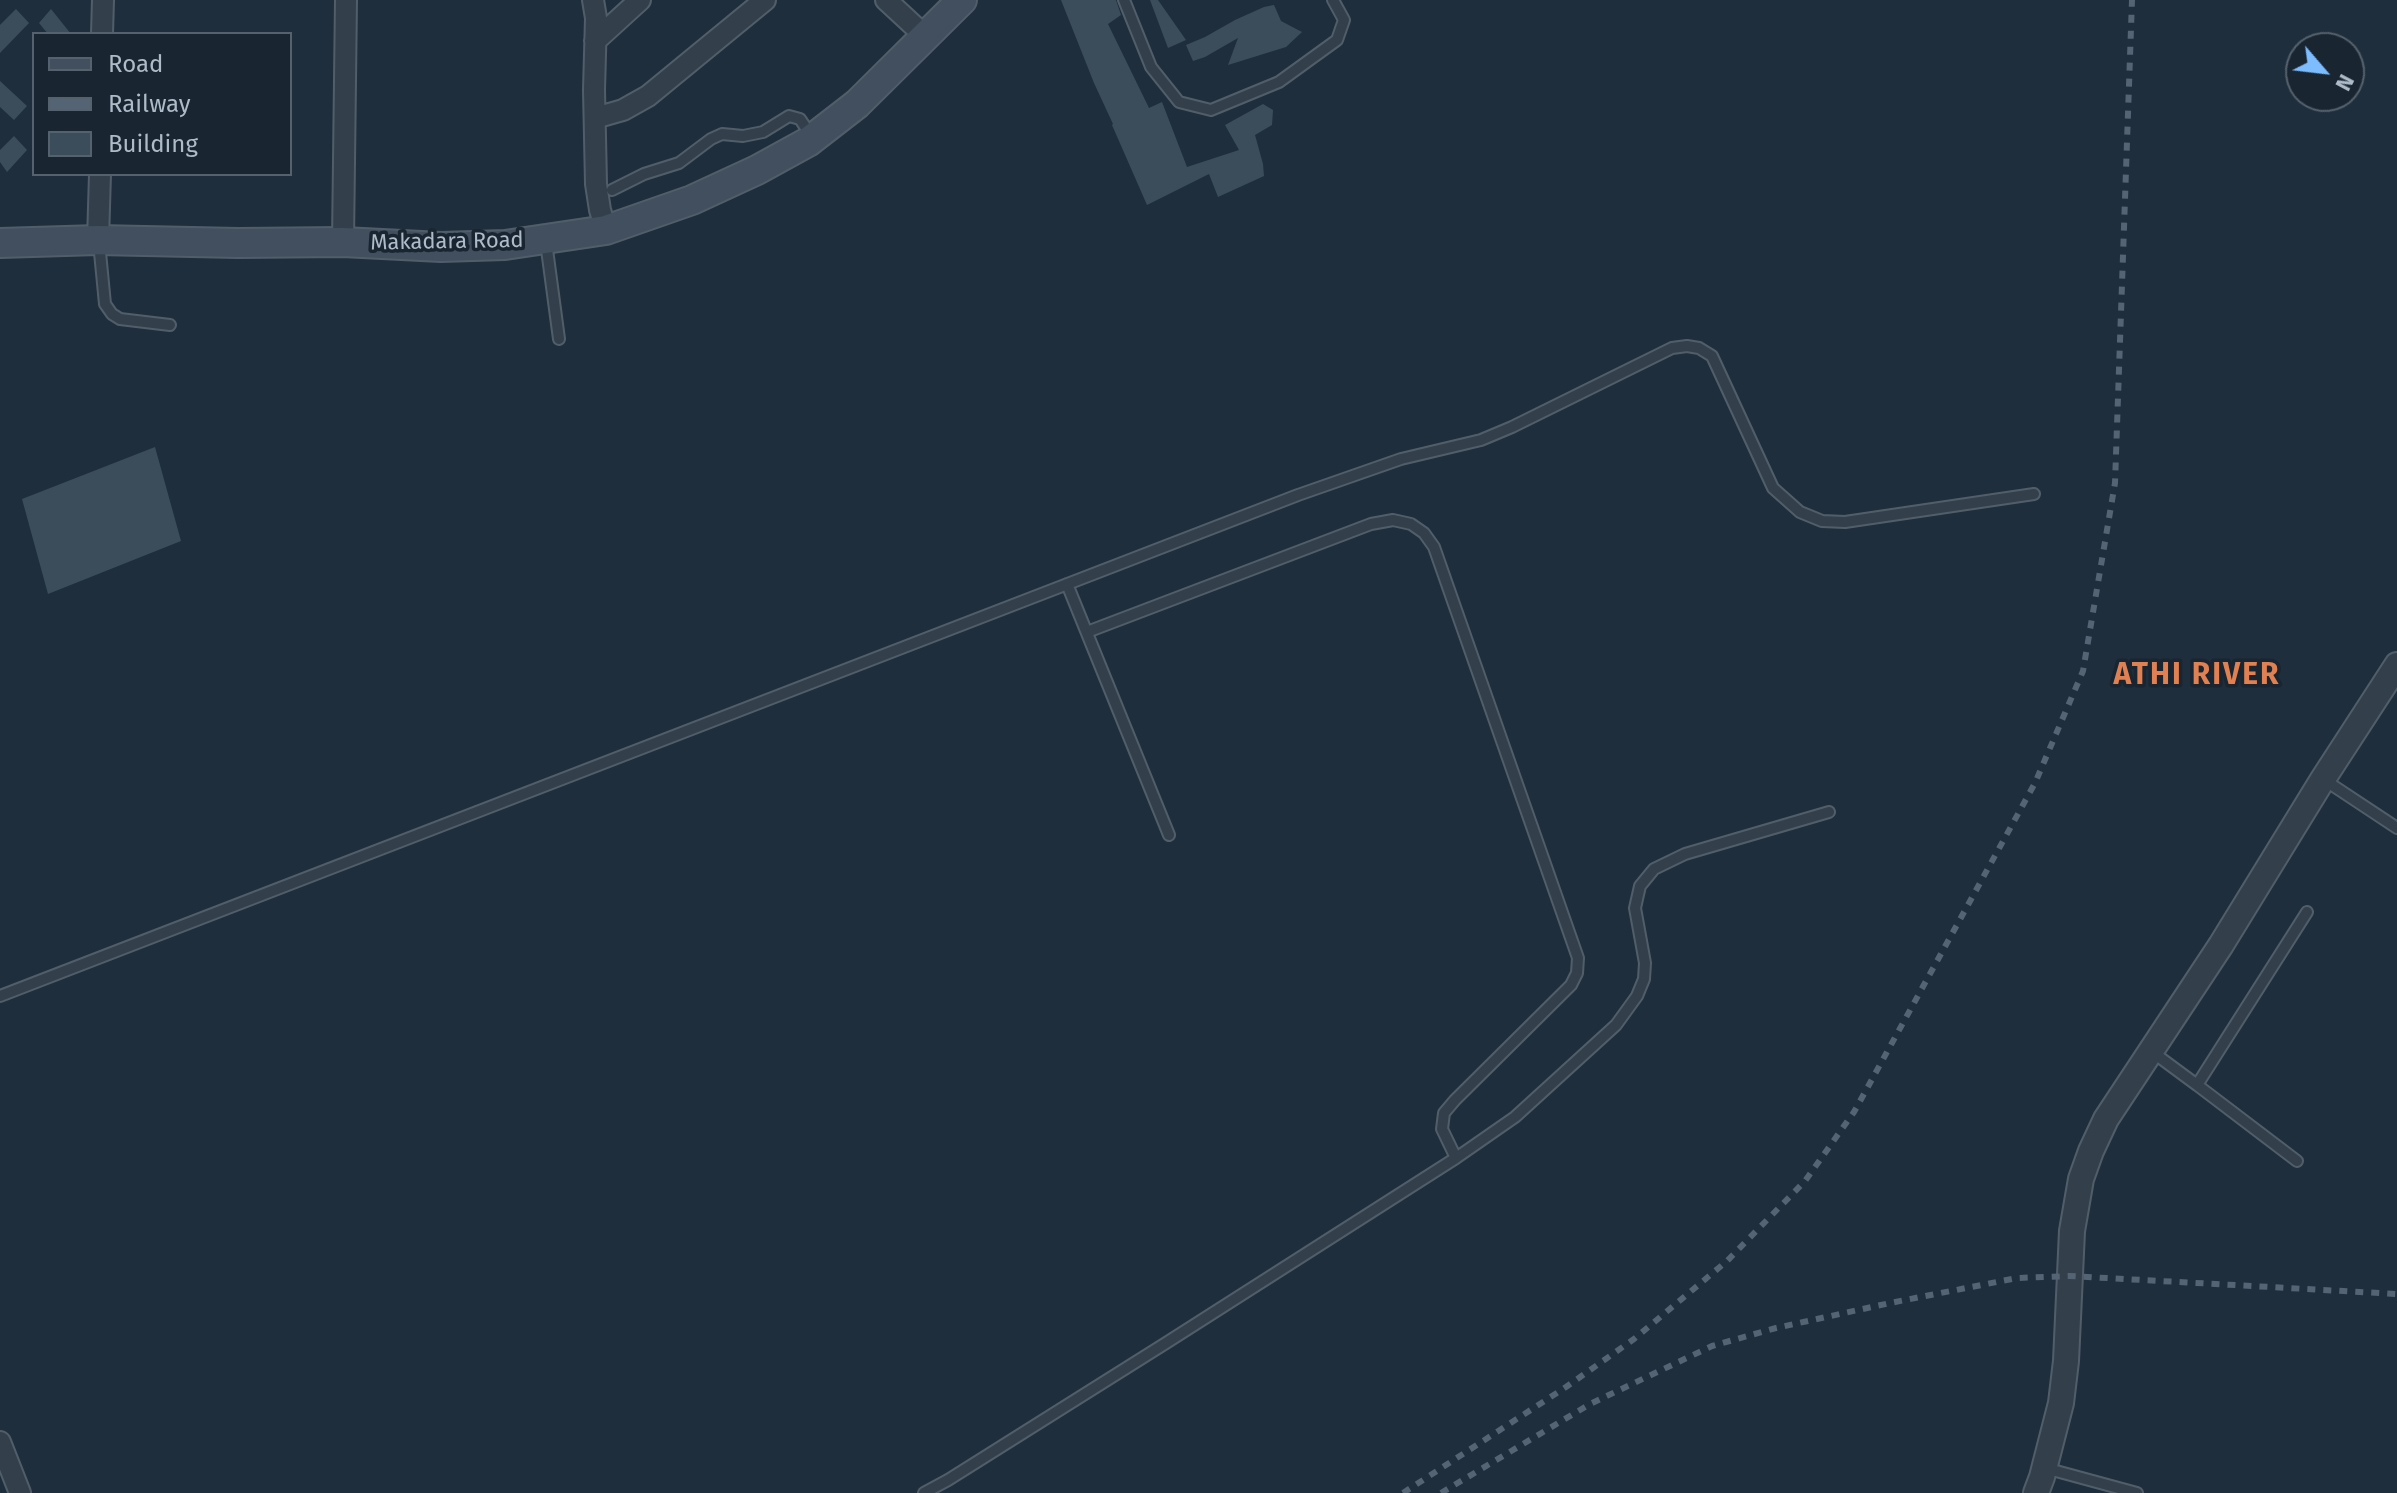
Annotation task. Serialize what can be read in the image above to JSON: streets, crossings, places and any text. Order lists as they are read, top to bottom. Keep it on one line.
{"streets":{"main road":["Makadara Road"]},"districts":["ATHI RIVER"],"legend":["Road","Railway","Building"],"north":"bottom right"}
